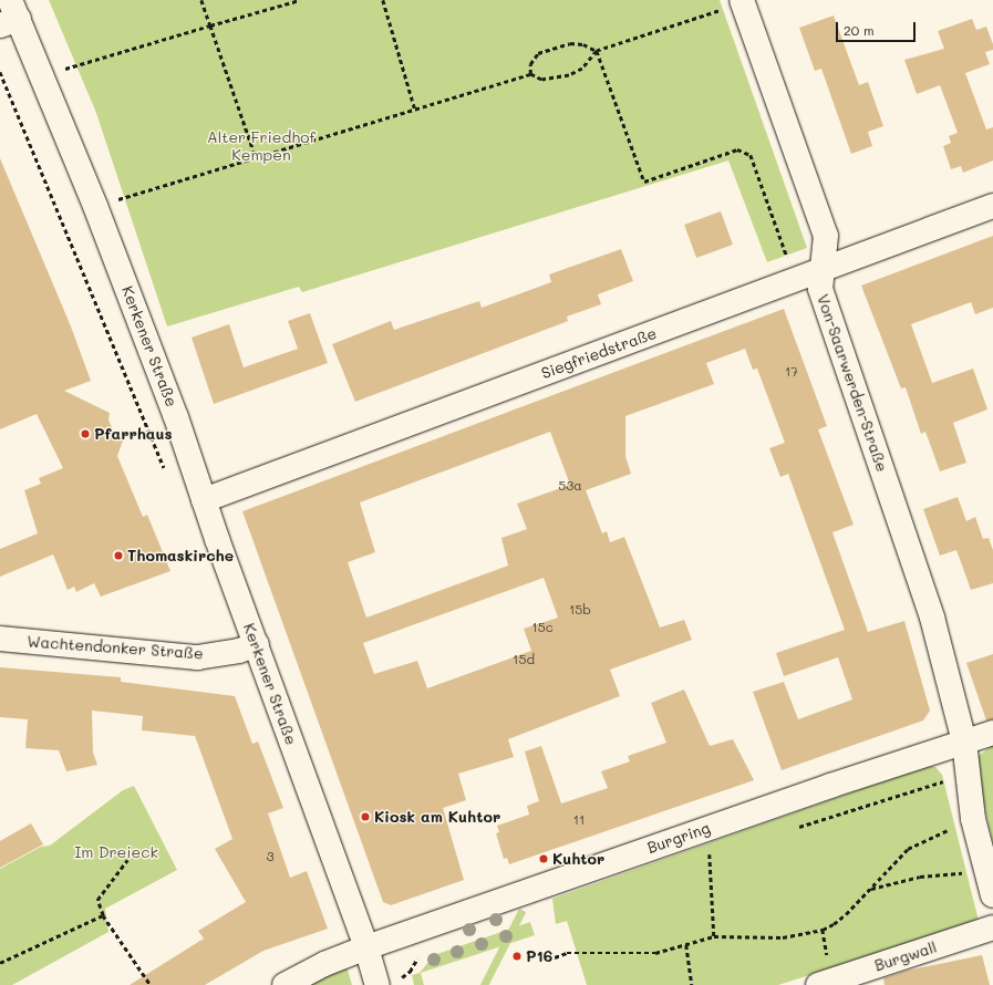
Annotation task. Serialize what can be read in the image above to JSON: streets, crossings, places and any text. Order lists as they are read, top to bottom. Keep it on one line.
{"streets":{"street":["Kerkener Straße","Siegfriedstraße","Von-Saarwerden-Straße","Wachtendonker Straße","Burgring","Burgwall"]},"crossings":[["Kerkener Straße","Siegfriedstraße"],["Kerkener Straße","Wachtendonker Straße"],["Kerkener Straße","Burgring"],["Siegfriedstraße","Von-Saarwerden-Straße"],["Von-Saarwerden-Straße","Burgring"]],"parks":["Alter Friedhof Kempen","Im Dreieck"],"places":["Pfarrhaus","Thomaskirche","Kiosk am Kuhtor","Kuhtor","P16"],"house_numbers":["17","53a","15b","15c","15d","11","3"],"scale_bar":"20 m"}
